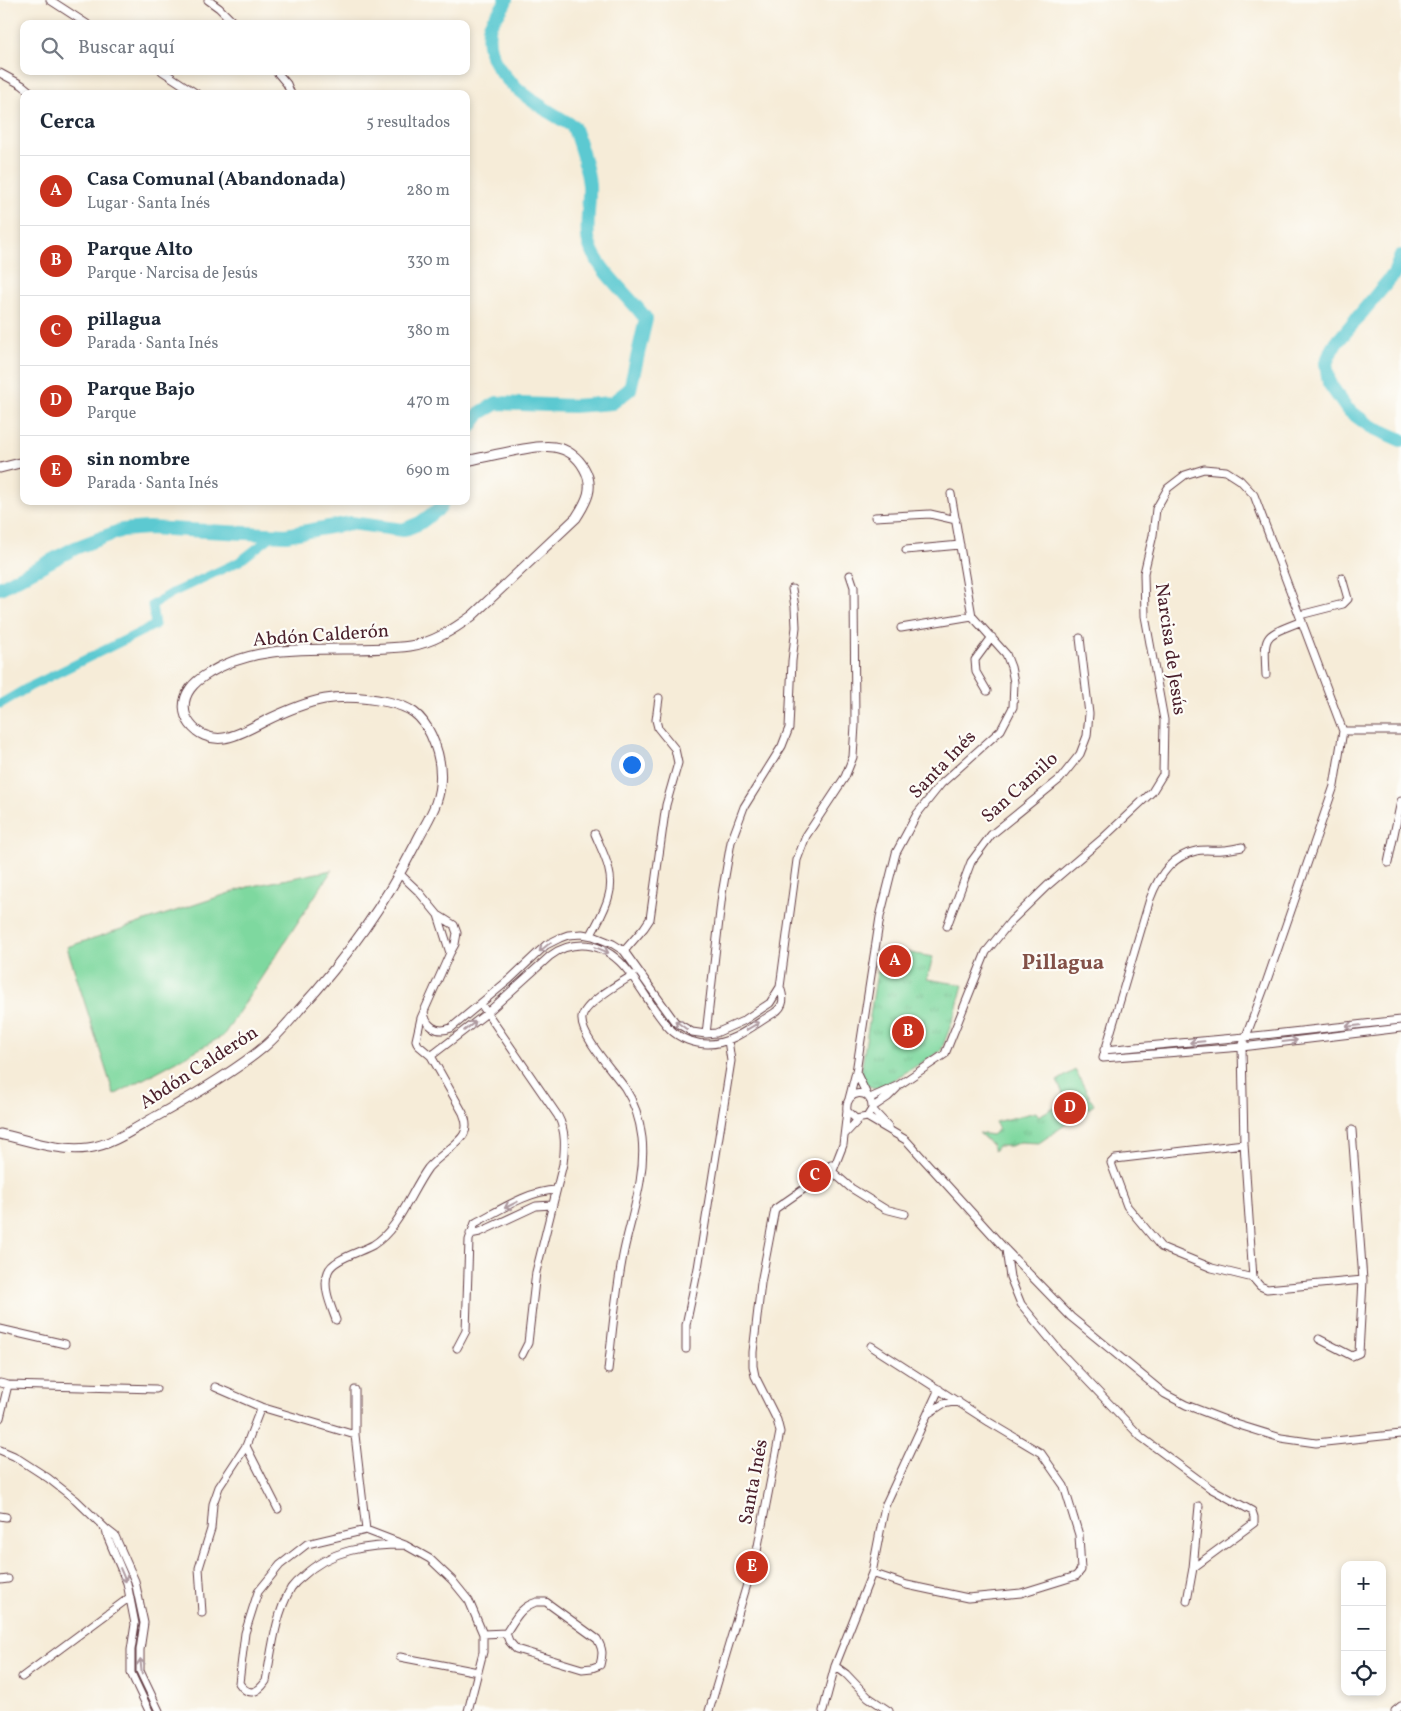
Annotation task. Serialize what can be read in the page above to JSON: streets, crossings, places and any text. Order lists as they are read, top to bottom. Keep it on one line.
{"streets":{"street":["Abdón Calderón","Narcisa de Jesús","Santa Inés","San Camilo"]},"crossings":[["Narcisa de Jesús","Santa Inés"]],"districts":["Pillagua"],"page":{"search":"Buscar aquí","heading":["Cerca","5 resultados"],"list":[{"mark":"A","name":"Casa Comunal (Abandonada)","note":"Lugar · Santa Inés","value":"280 m"},{"mark":"B","name":"Parque Alto","note":"Parque · Narcisa de Jesús","value":"330 m"},{"mark":"C","name":"pillagua","note":"Parada · Santa Inés","value":"380 m"},{"mark":"D","name":"Parque Bajo","note":"Parque","value":"470 m"},{"mark":"E","name":"sin nombre","note":"Parada · Santa Inés","value":"690 m"}],"pins":["A","B","D","C","E"],"map_buttons":["+","−"]}}
